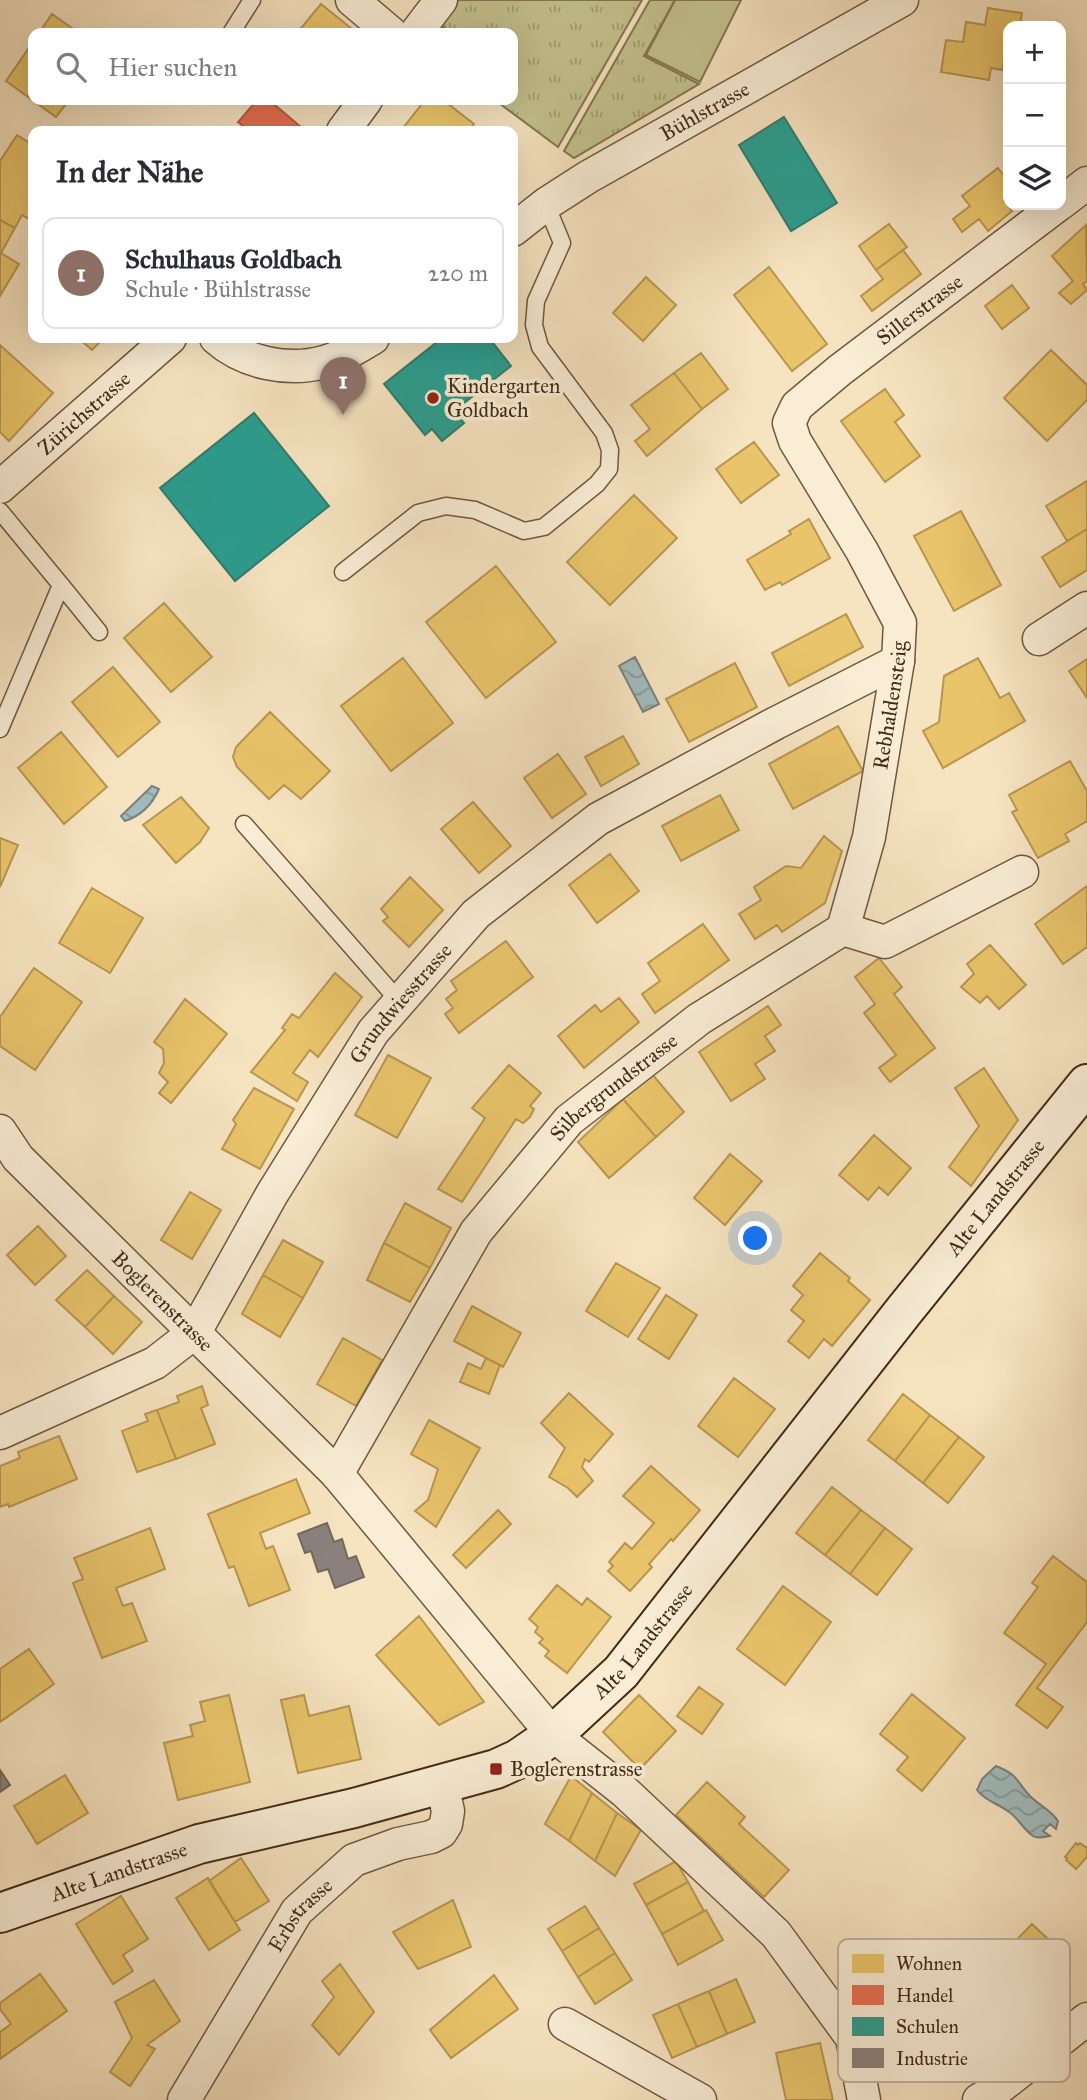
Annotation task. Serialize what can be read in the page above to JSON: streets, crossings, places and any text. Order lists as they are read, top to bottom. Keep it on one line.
{"streets":{"main road":["Alte Landstrasse"],"street":["Bühlstrasse","Sillerstrasse","Zürichstrasse","Rebhaldensteig","Grundwiesstrasse","Silbergrundstrasse","Boglerenstrasse","Erbstrasse"]},"crossings":[["Sillerstrasse","Rebhaldensteig"],["Rebhaldensteig","Grundwiesstrasse"],["Rebhaldensteig","Silbergrundstrasse"],["Grundwiesstrasse","Boglerenstrasse"],["Silbergrundstrasse","Boglerenstrasse"],["Alte Landstrasse","Boglerenstrasse"],["Alte Landstrasse","Erbstrasse"]],"places":{"other":["Kindergarten Goldbach"],"transit":["Boglerenstrasse"]},"legend":["Wohnen","Handel","Schulen","Industrie"],"page":{"map_buttons":["+","−"],"search":"Hier suchen","heading":"In der Nähe","list":[{"mark":"1","name":"Schulhaus Goldbach","note":"Schule · Bühlstrasse","value":"220 m"}],"pins":"1"}}
